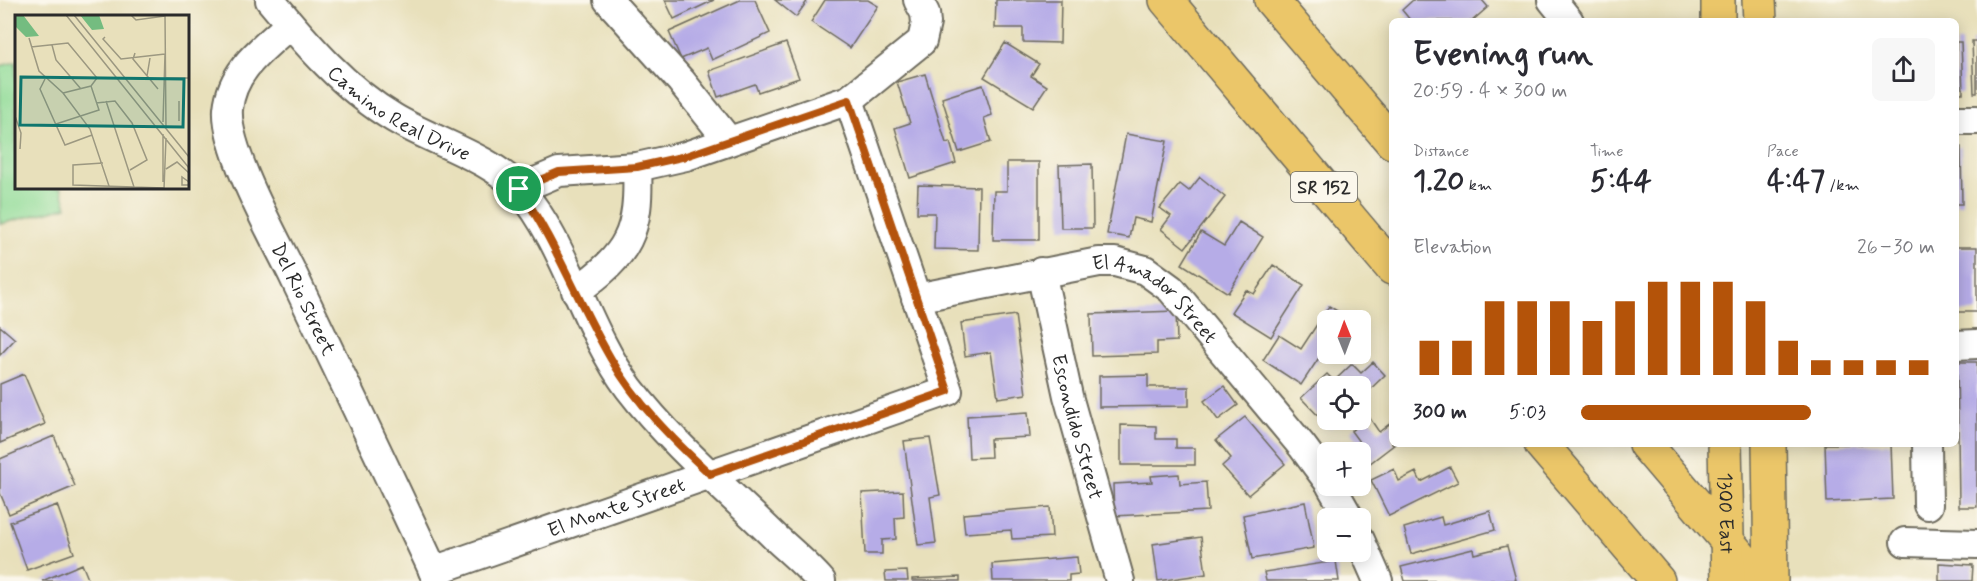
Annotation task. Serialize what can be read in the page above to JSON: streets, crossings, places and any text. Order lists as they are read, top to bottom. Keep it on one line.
{"streets":{"main road":["SR 152","1300 East"],"street":["Camino Real Drive","Del Rio Street","El Amador Street","Escondido Street","El Monte Street"]},"crossings":[["Camino Real Drive","Del Rio Street"],["Camino Real Drive","El Monte Street"],["Del Rio Street","El Monte Street"],["El Amador Street","Escondido Street"],["El Amador Street","El Monte Street"]],"north":"top","page":{"heading":["Evening run","20:59 · 4 × 300 m"],"stats":[["Distance","1.20 km"],["Time","5:44"],["Pace","4:47 /km"]],"chart":["Elevation","26–30 m"],"map_buttons":["+","−"],"list":[{"name":"300 m","note":"5:03"}]}}
